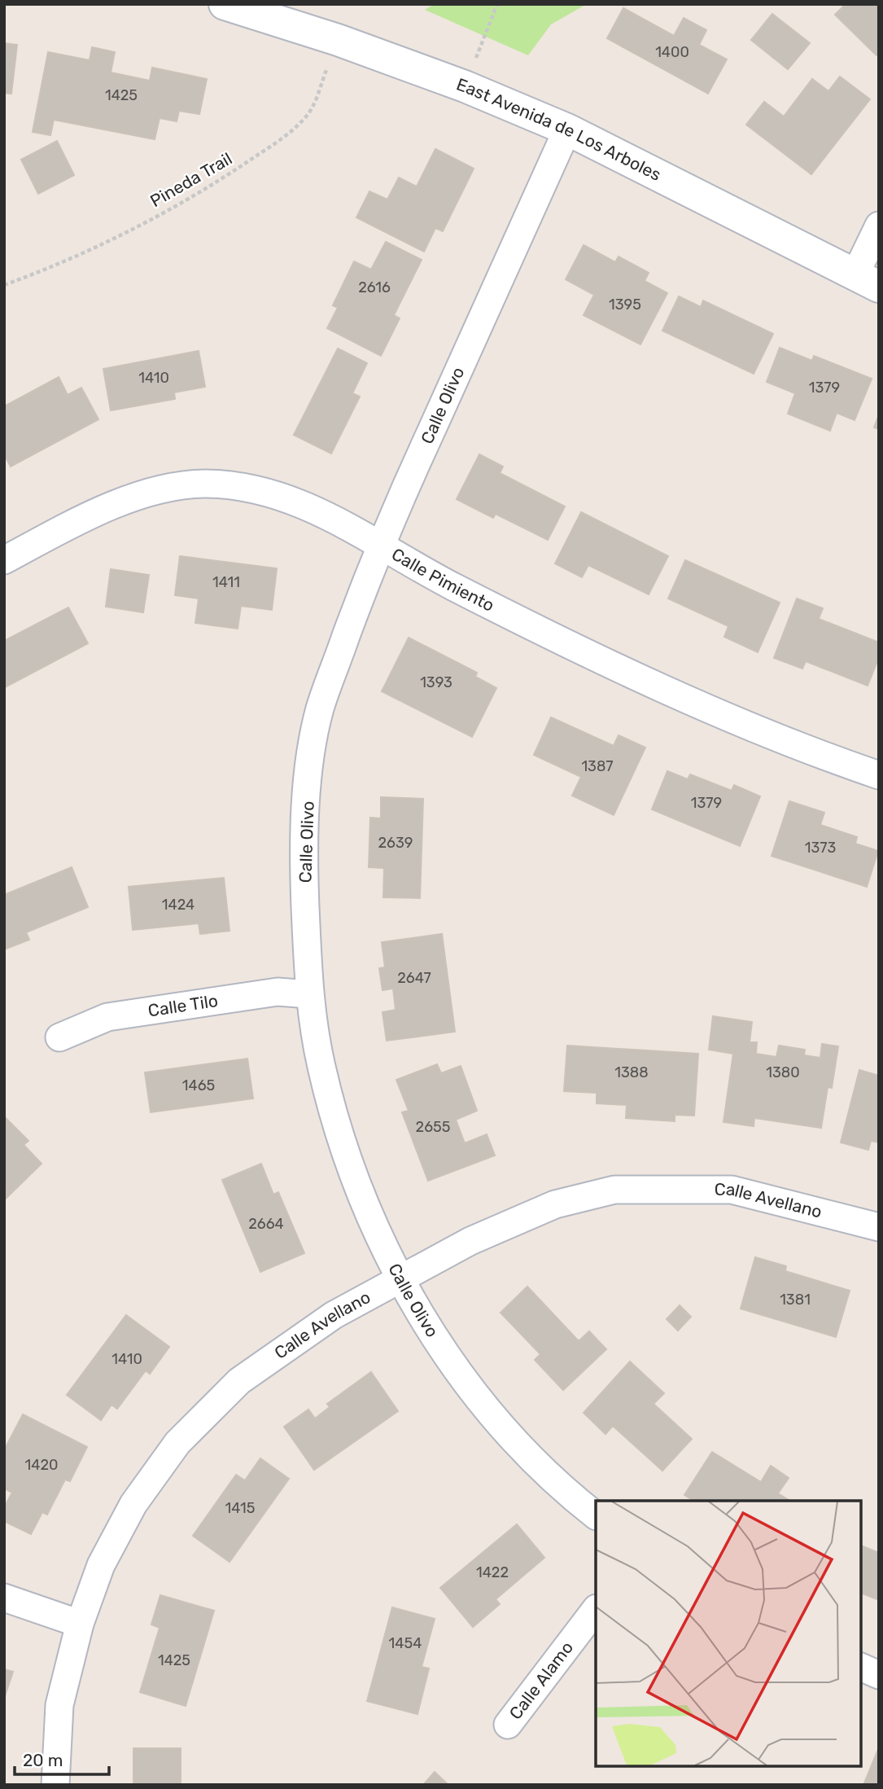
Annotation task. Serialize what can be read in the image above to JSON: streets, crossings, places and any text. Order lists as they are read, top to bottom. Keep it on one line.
{"streets":{"main road":["East Avenida de Los Arboles"],"street":["Calle Olivo","Calle Pimiento","Calle Tilo","Calle Avellano","Calle Alamo"],"path":["Pineda Trail"]},"crossings":[["East Avenida de Los Arboles","Pineda Trail"],["East Avenida de Los Arboles","Calle Olivo"],["Calle Olivo","Calle Pimiento"],["Calle Olivo","Calle Tilo"],["Calle Olivo","Calle Avellano"]],"house_numbers":["1400","1425","2616","1395","1410","1379","1411","1393","1387","1379","2639","1373","1424","2647","1388","1380","1465","2655","2664","1381","1410","1420","1415","1422","1454","1425"],"scale_bar":"20 m"}
